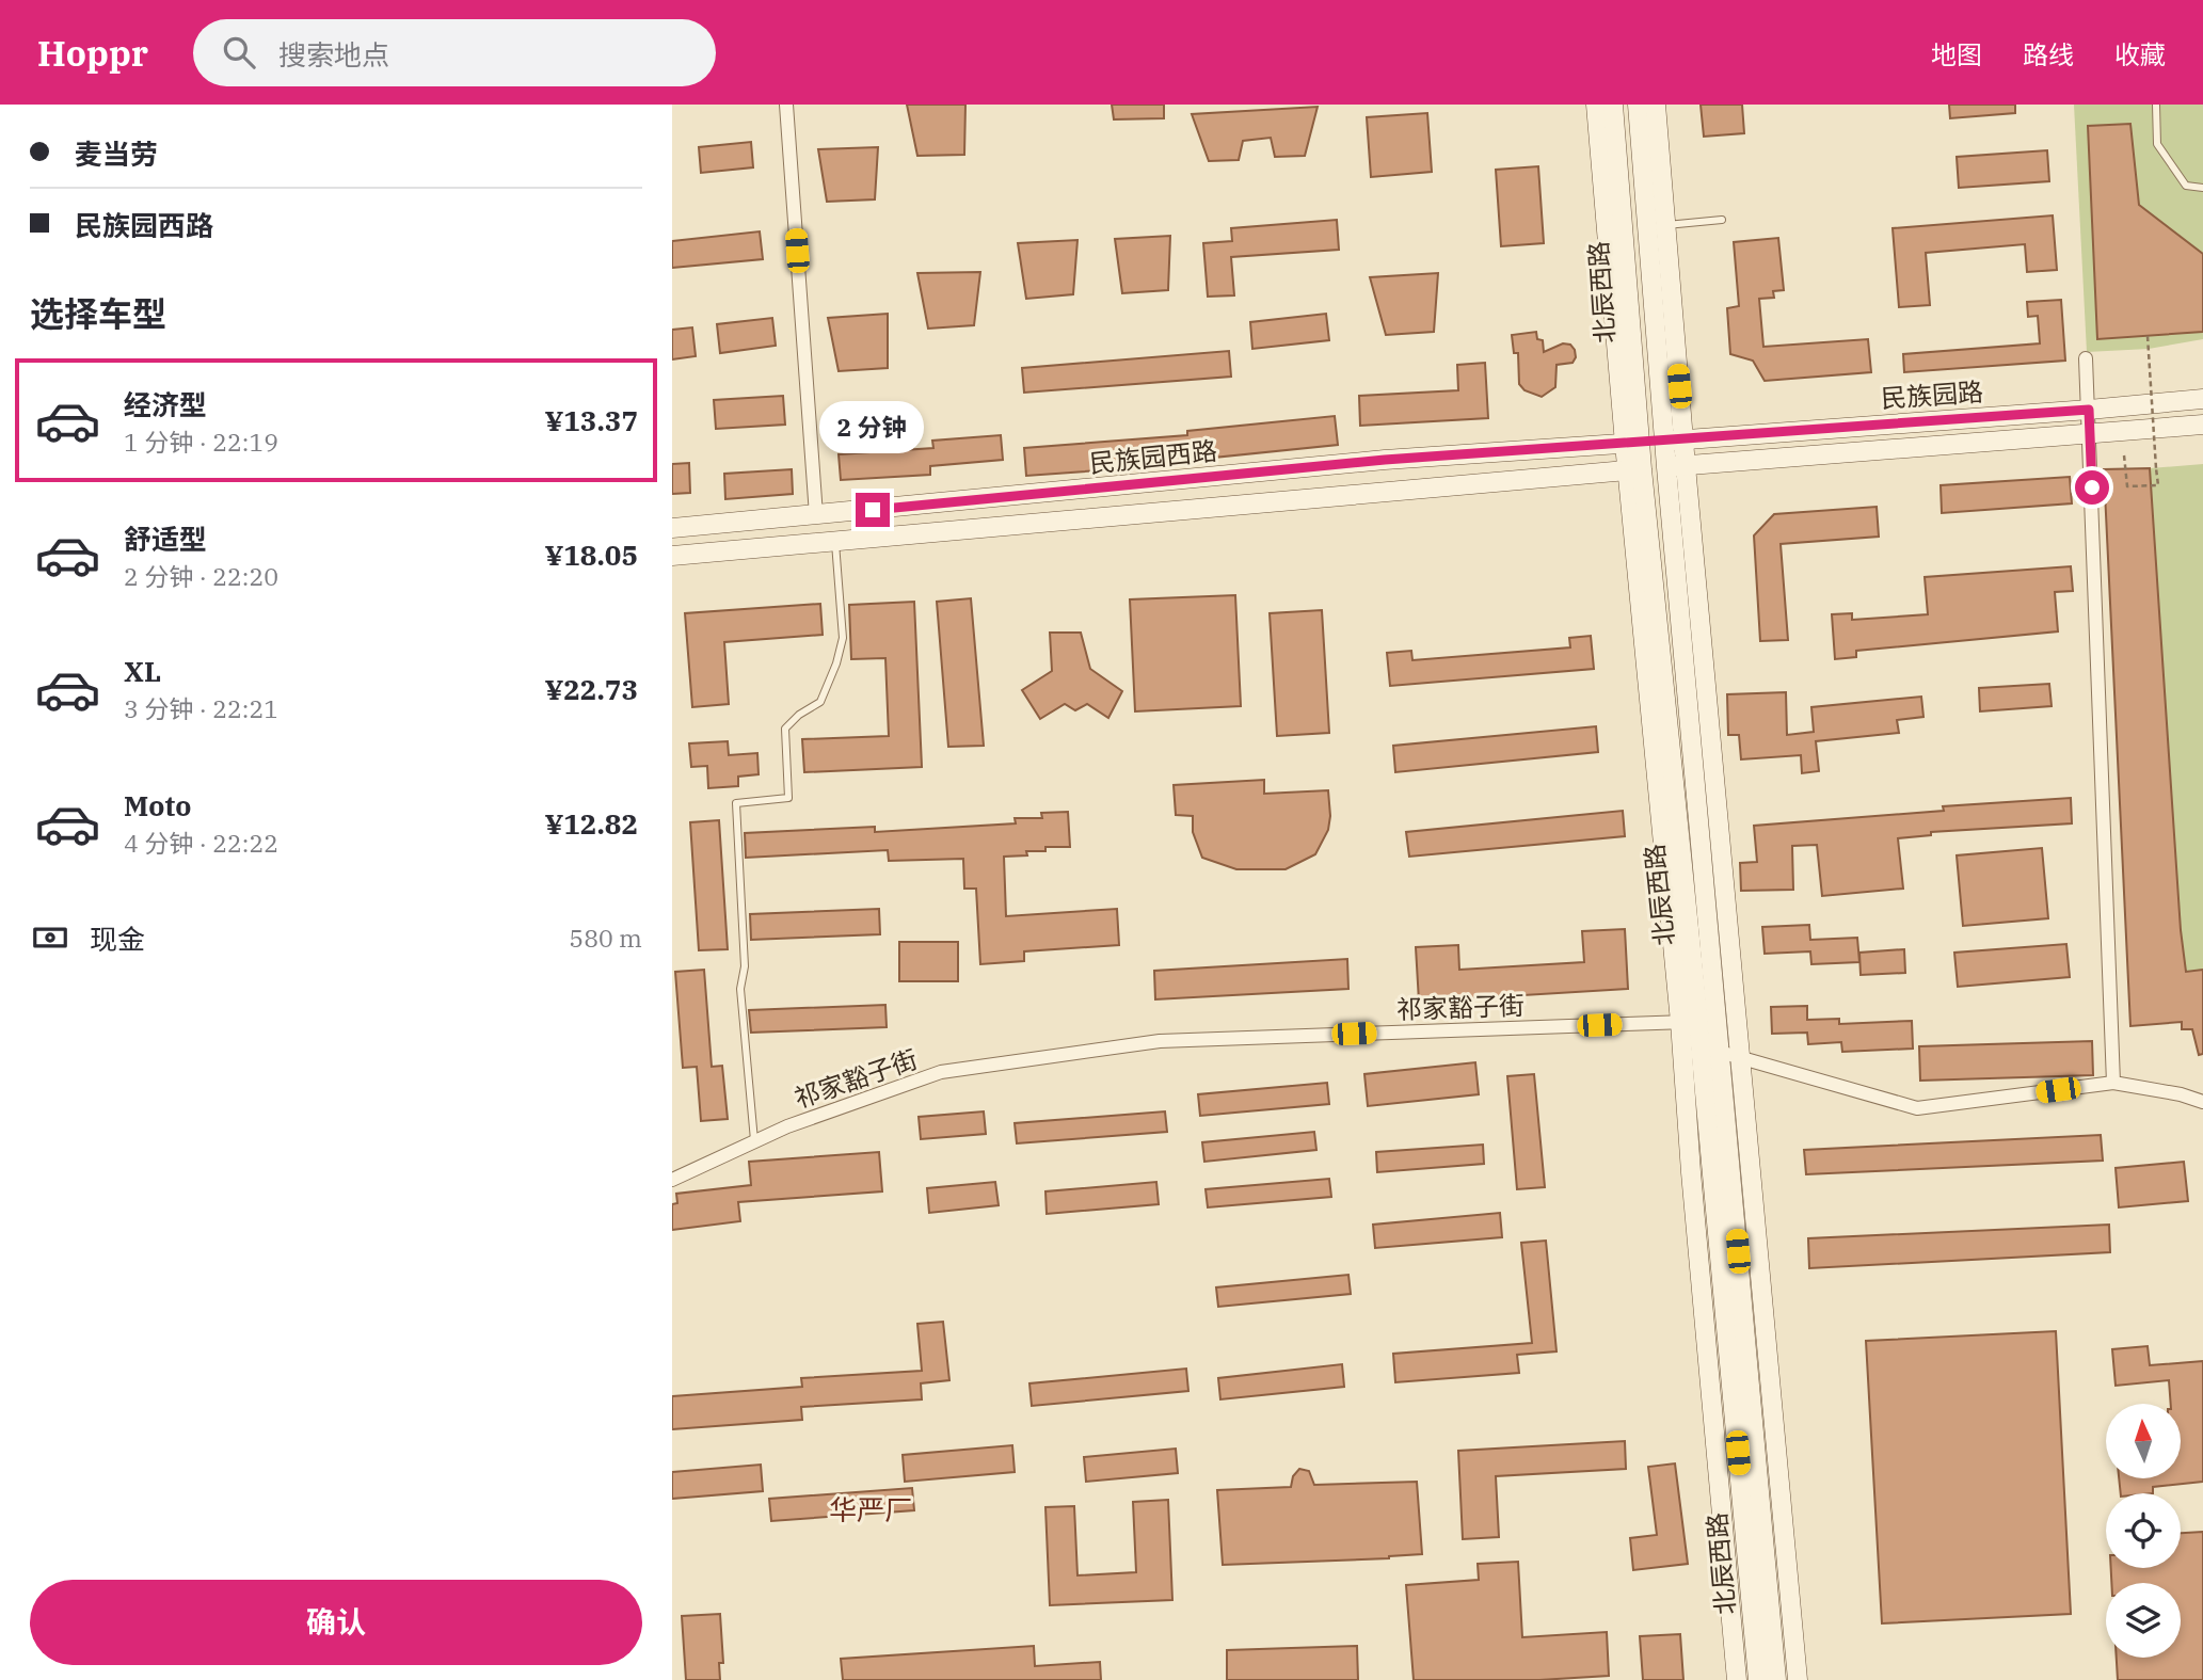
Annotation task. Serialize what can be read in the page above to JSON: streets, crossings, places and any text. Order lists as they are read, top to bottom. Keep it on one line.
{"streets":{"main road":["北辰西路","民族园路","民族园西路"],"street":["祁家豁子街"]},"crossings":[["北辰西路","民族园路"],["北辰西路","民族园西路"],["北辰西路","祁家豁子街"],["民族园路","民族园西路"]],"districts":["华严厂"],"north":"top","page":{"header":"Hoppr","search":"搜索地点","nav":["地图","路线","收藏"],"banner":["麦当劳","民族园西路"],"heading":"选择车型","list":[{"name":"经济型","note":"1 分钟 · 22:19","value":"¥13.37"},{"name":"舒适型","note":"2 分钟 · 22:20","value":"¥18.05"},{"name":"XL","note":"3 分钟 · 22:21","value":"¥22.73"},{"name":"Moto","note":"4 分钟 · 22:22","value":"¥12.82"}],"bubble":"2 分钟","pay":["现金","580 m"],"buttons":"确认"}}
